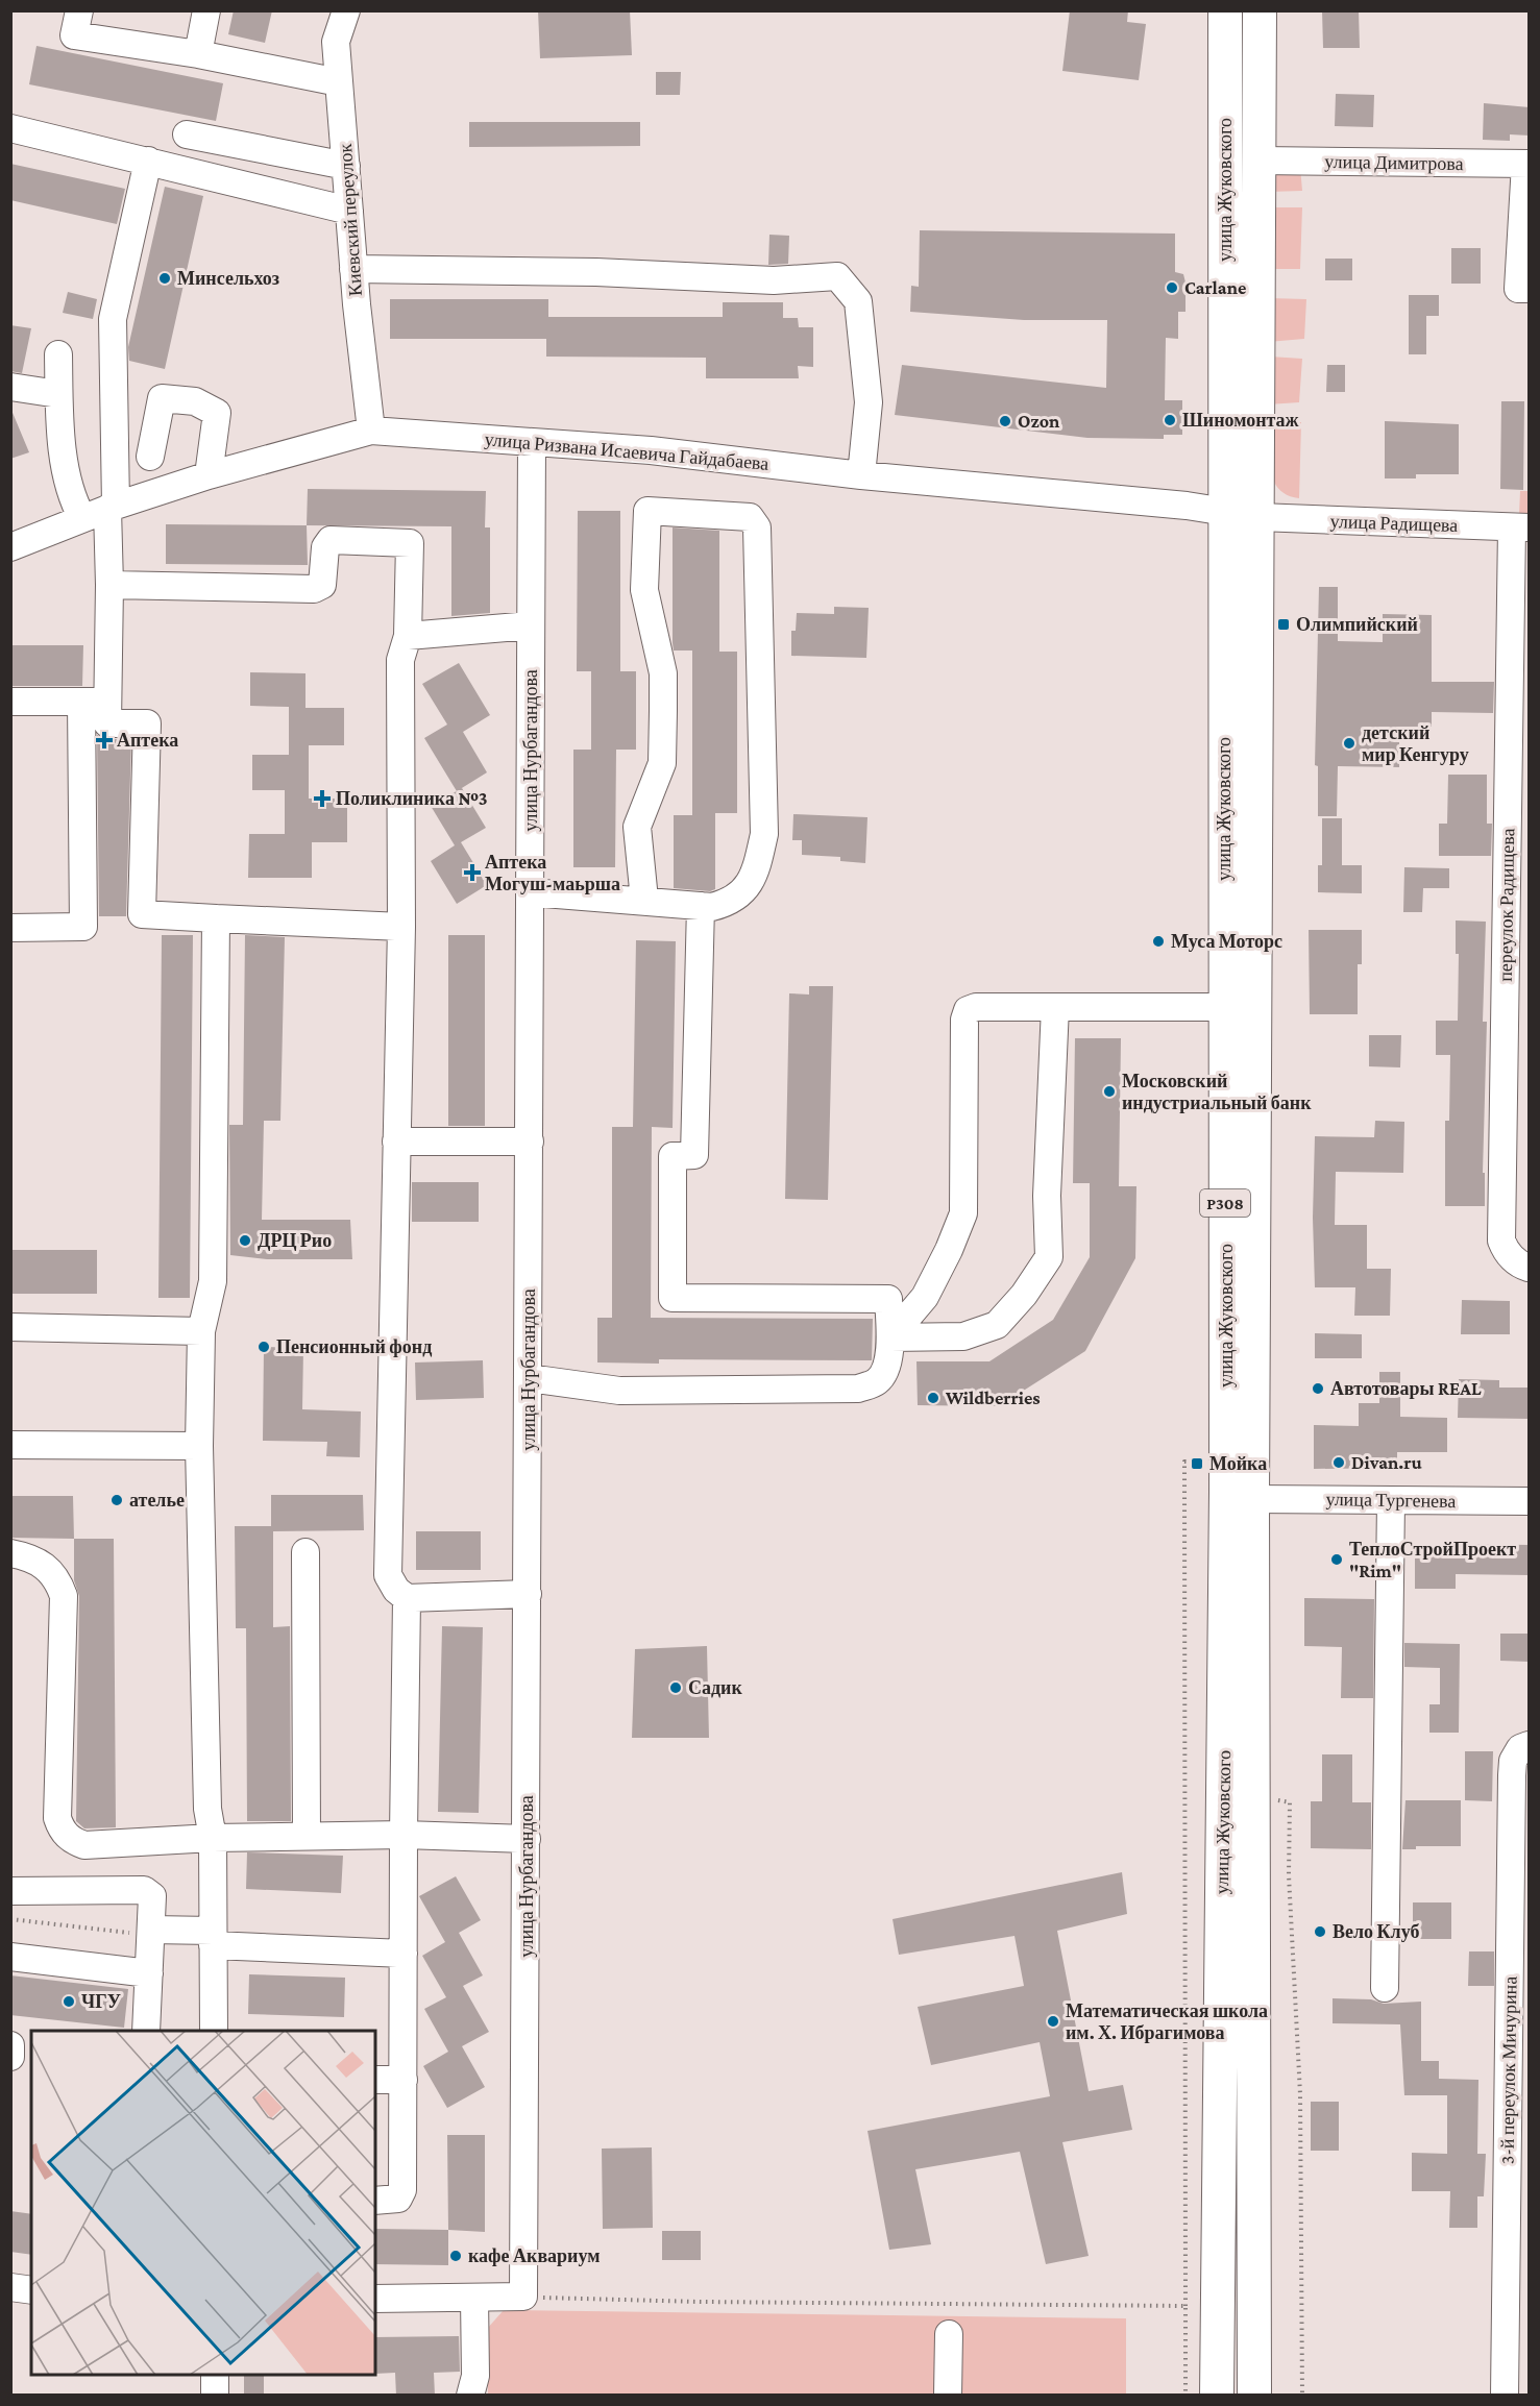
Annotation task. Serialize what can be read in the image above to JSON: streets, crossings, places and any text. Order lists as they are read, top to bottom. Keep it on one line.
{"streets":{"main road":["улица Жуковского","P308"],"street":["улица Димитрова","Киевский переулок","улица Ризвана Исаевича Гайдабаева","улица Радищева","улица Нурбагандова","переулок Радищева","улица Тургенева","3-й переулок Мичурина"]},"crossings":[["улица Димитрова","P308"],["улица Жуковского","улица Ризвана Исаевича Гайдабаева"],["Киевский переулок","улица Ризвана Исаевича Гайдабаева"],["улица Ризвана Исаевича Гайдабаева","улица Радищева"],["улица Ризвана Исаевича Гайдабаева","улица Нурбагандова"],["улица Ризвана Исаевича Гайдабаева","P308"],["улица Радищева","переулок Радищева"],["улица Радищева","P308"],["P308","улица Тургенева"]],"places":{"other":["Минсельхоз","Carlane","Шиномонтаж","Ozon","детский мир Кенгуру","Муса Моторс","Московский индустриальный банк","ДРЦ Рио","Пенсионный фонд","Автотовары REAL","Wildberries","Divan.ru","ателье","ТеплоСтройПроект \"Rim\"","Садик","Вело Клуб","ЧГУ","Математическая школа им. Х. Ибрагимова","кафе Аквариум"],"transit":["Олимпийский","Мойка"],"health":["Аптека","Поликлиника №3","Аптека Могуш-маьрша"]}}
